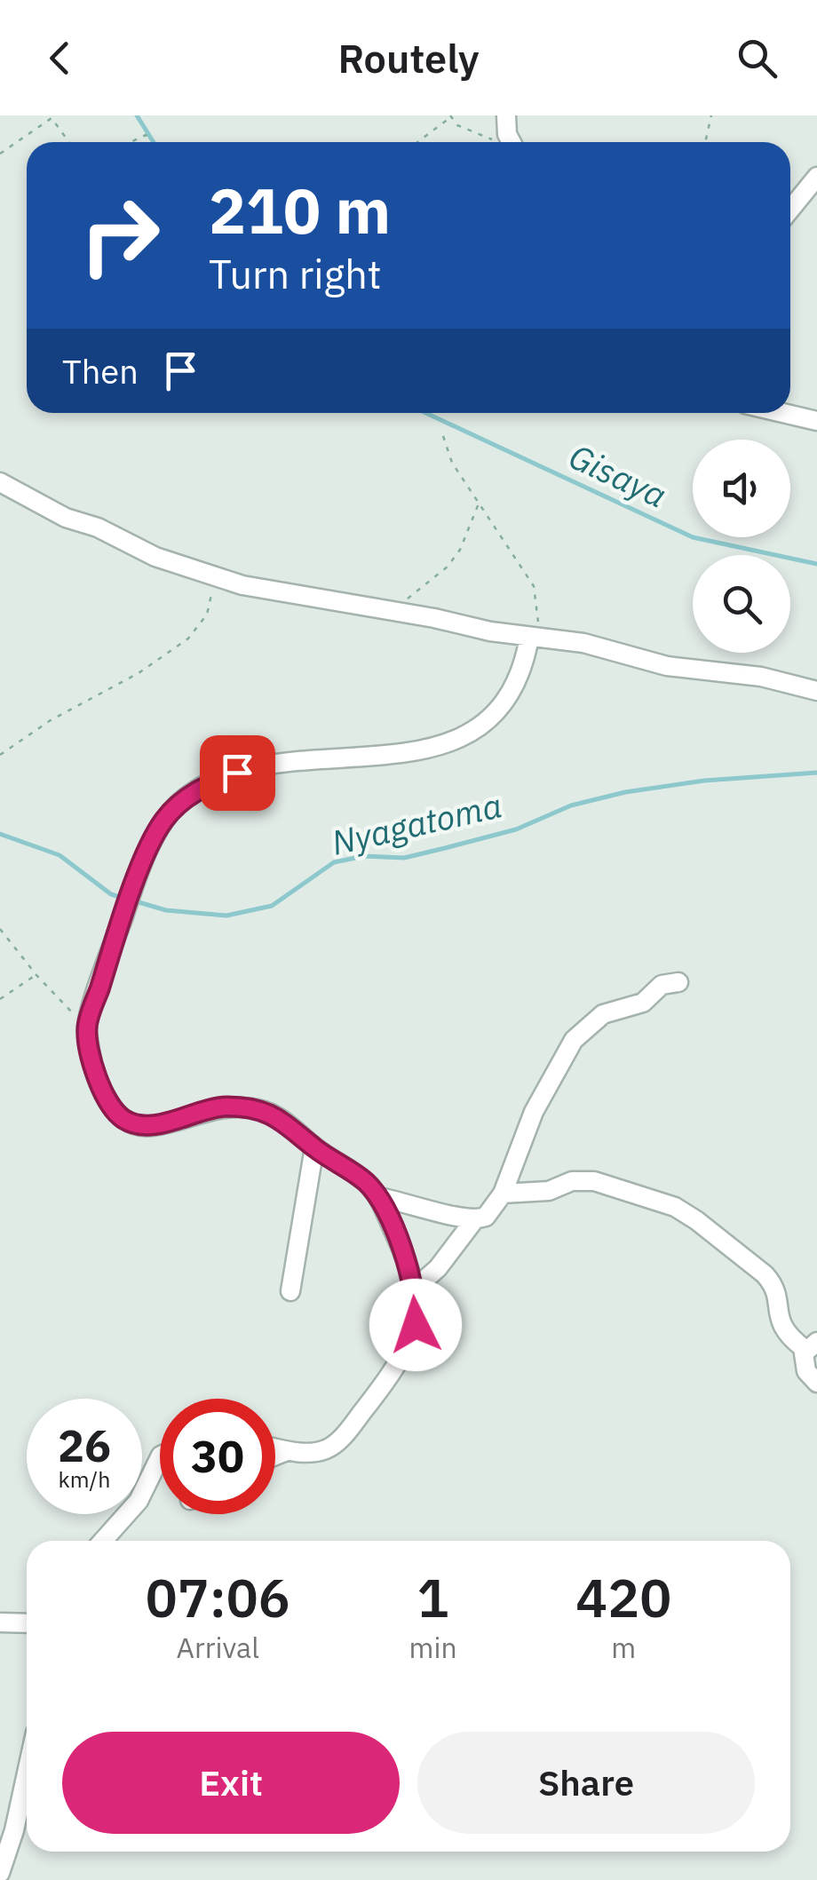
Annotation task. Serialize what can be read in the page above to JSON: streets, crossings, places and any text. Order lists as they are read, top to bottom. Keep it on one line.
{"water":["Gisaya","Nyagatoma"],"page":{"header":"Routely","turn":["210 m","Turn right"],"then":"Then","speed":"26 km/h","limit":"30","eta":["07:06","Arrival","1","min","420","m"],"buttons":["Exit","Share"]}}
